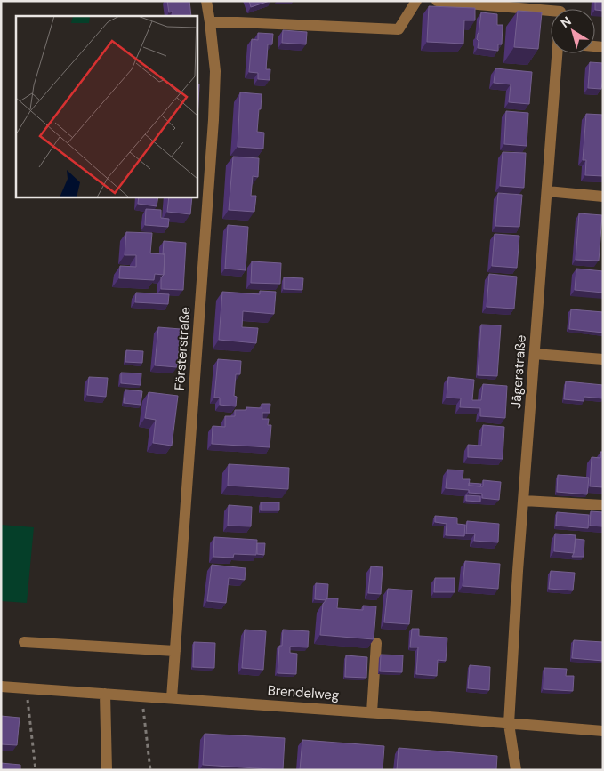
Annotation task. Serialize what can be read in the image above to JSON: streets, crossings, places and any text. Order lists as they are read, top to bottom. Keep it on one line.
{"streets":{"street":["Försterstraße","Jägerstraße","Brendelweg"]},"crossings":[["Försterstraße","Brendelweg"],["Jägerstraße","Brendelweg"]],"north":"top left"}
